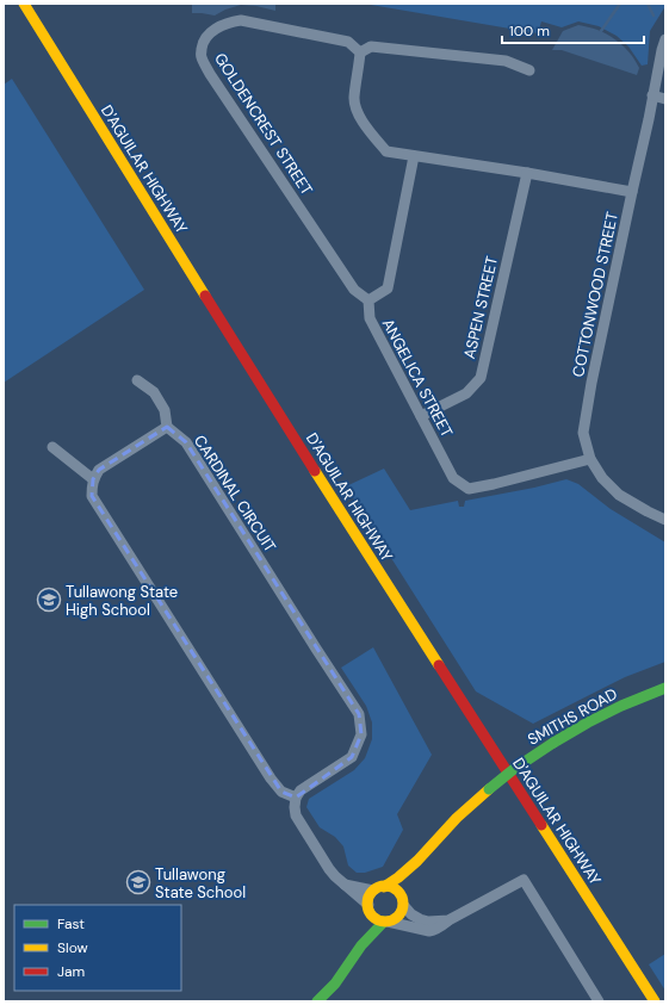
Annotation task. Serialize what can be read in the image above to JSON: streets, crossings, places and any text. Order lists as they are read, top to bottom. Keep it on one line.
{"streets":{"main road":["D'AGUILAR HIGHWAY","SMITHS ROAD"],"street":["GOLDENCREST STREET","COTTONWOOD STREET","ASPEN STREET","ANGELICA STREET","CARDINAL CIRCUIT"]},"crossings":[["GOLDENCREST STREET","ANGELICA STREET"],["COTTONWOOD STREET","ANGELICA STREET"],["ASPEN STREET","ANGELICA STREET"]],"places":{"school or university":["Tullawong State High School","Tullawong State School"]},"legend":["Fast","Slow","Jam"],"scale_bar":"100 m"}
